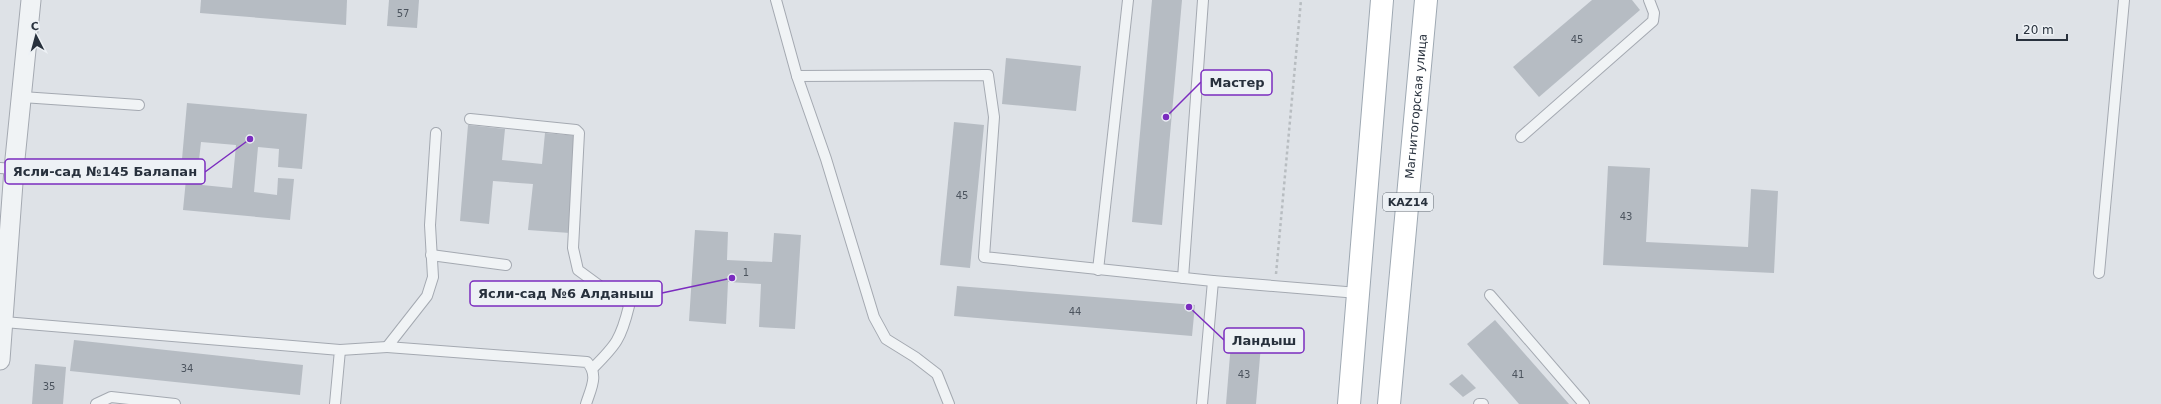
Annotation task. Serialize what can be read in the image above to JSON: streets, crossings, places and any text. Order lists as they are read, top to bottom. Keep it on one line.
{"streets":{"main road":["Магнитогорская улица","KAZ14"]},"places":["Мастер","Ясли-сад №145 Балапан","Ясли-сад №6 Алданыш","Ландыш"],"house_numbers":["57","45","45","43","1","44","34","43","41","35"],"scale_bar":"20 m","north":"top"}
